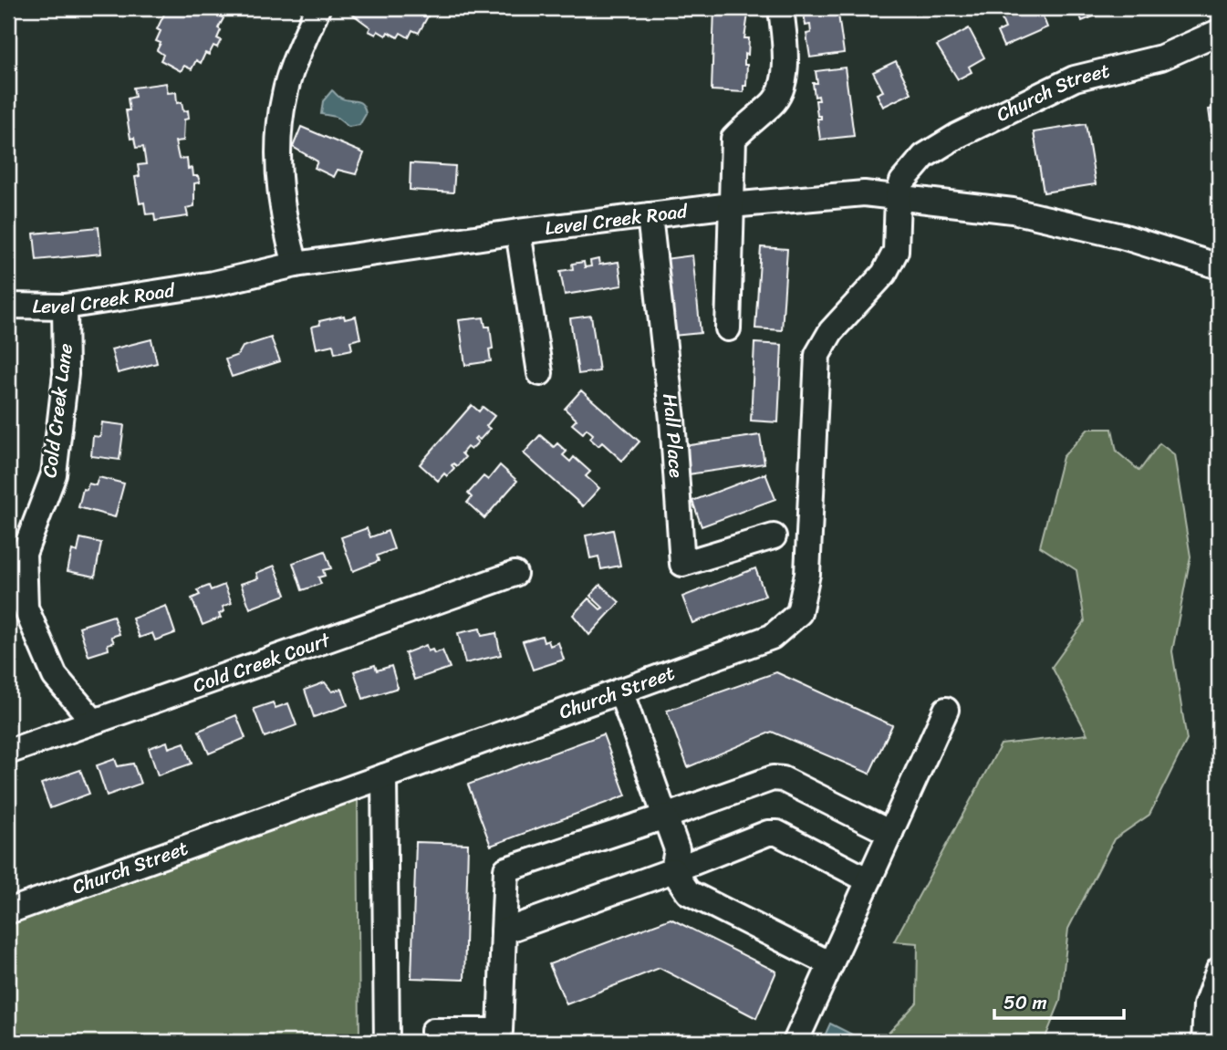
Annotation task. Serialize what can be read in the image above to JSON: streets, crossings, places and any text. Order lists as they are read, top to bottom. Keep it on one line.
{"streets":{"street":["Church Street","Level Creek Road","Cold Creek Lane","Hall Place","Cold Creek Court"]},"crossings":[["Church Street","Level Creek Road"],["Level Creek Road","Cold Creek Lane"],["Level Creek Road","Hall Place"],["Cold Creek Lane","Cold Creek Court"]],"scale_bar":"50 m"}
